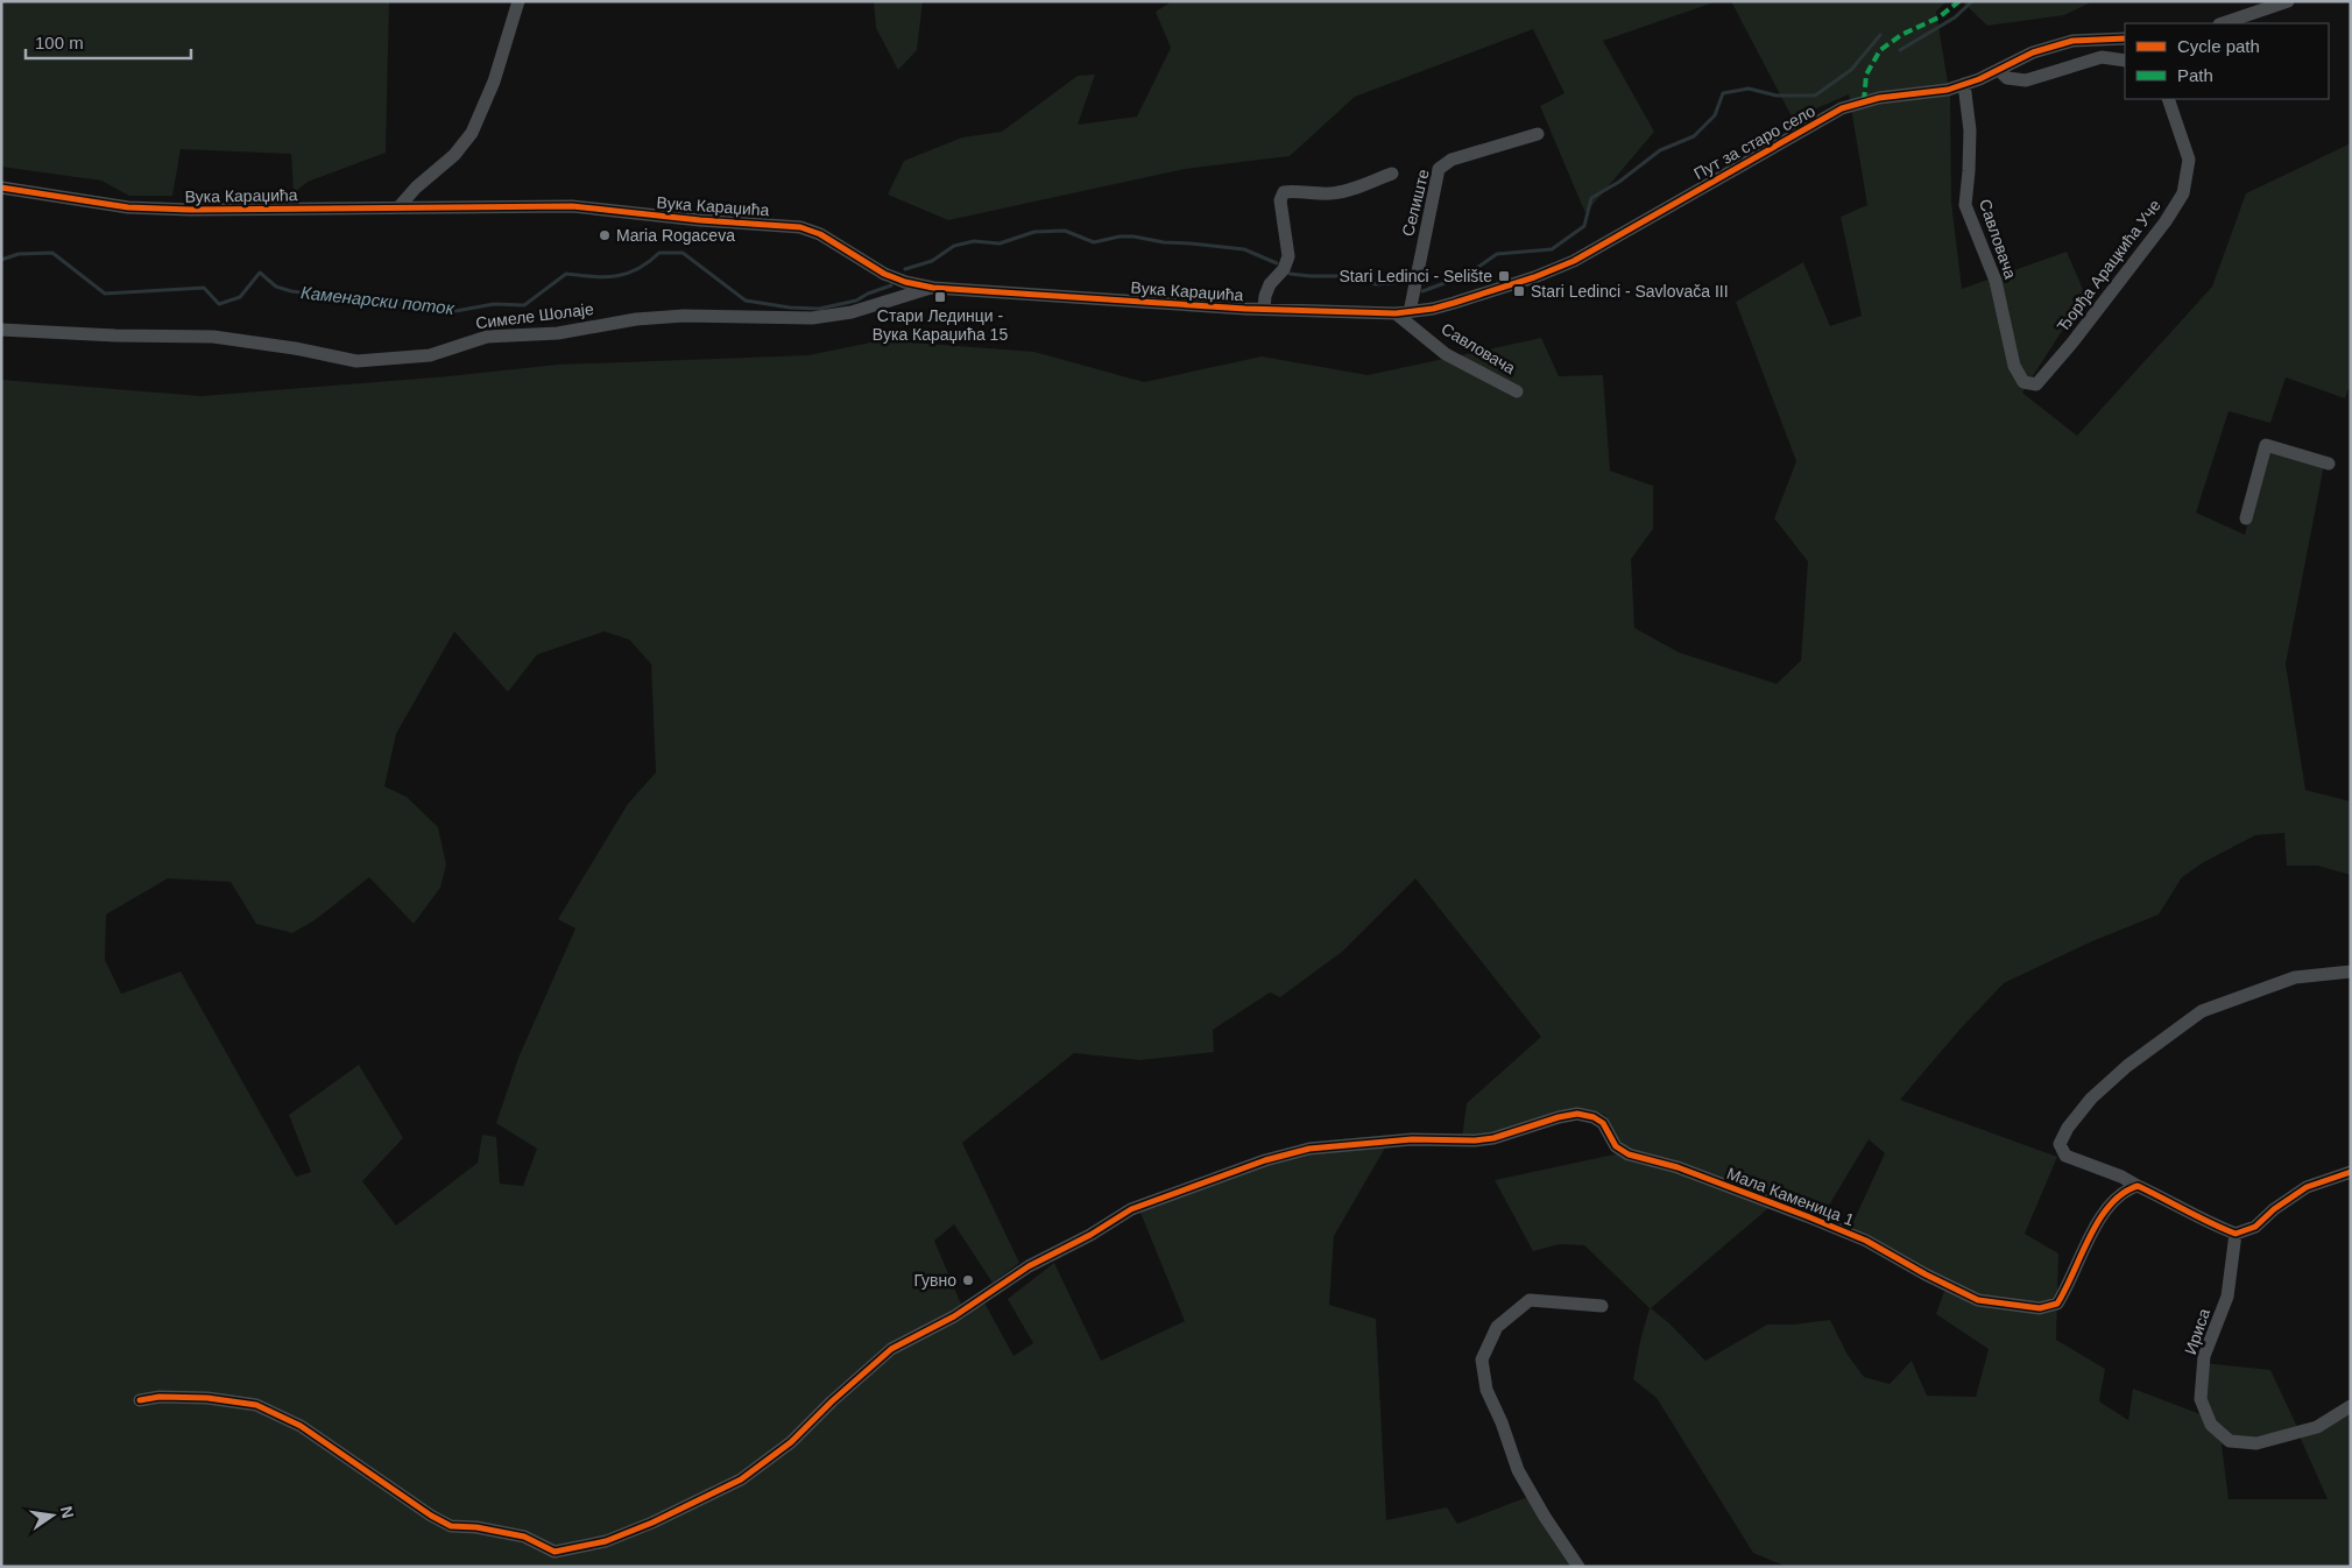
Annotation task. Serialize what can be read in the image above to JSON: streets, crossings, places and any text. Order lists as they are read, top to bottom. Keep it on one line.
{"streets":{"street":["Пут за старо село","Вука Караџића","Селиште","Савловача","Ђорђа Арацкића Уче","Симеле Шолаје","Мала Каменица 1","Ириса"]},"crossings":[["Пут за старо село","Вука Караџића"],["Пут за старо село","Селиште"],["Пут за старо село","Савловача"],["Вука Караџића","Селиште"],["Вука Караџића","Савловача"],["Вука Караџића","Симеле Шолаје"],["Селиште","Савловача"],["Савловача","Ђорђа Арацкића Уче"]],"water":["Каменарски поток"],"places":{"other":["Maria Rogaceva","Гувно"],"transit":["Stari Ledinci - Selište","Stari Ledinci - Savlovača III","Стари Лединци - Вука Караџића 15"]},"legend":["Cycle path","Path"],"scale_bar":"100 m","north":"right"}
